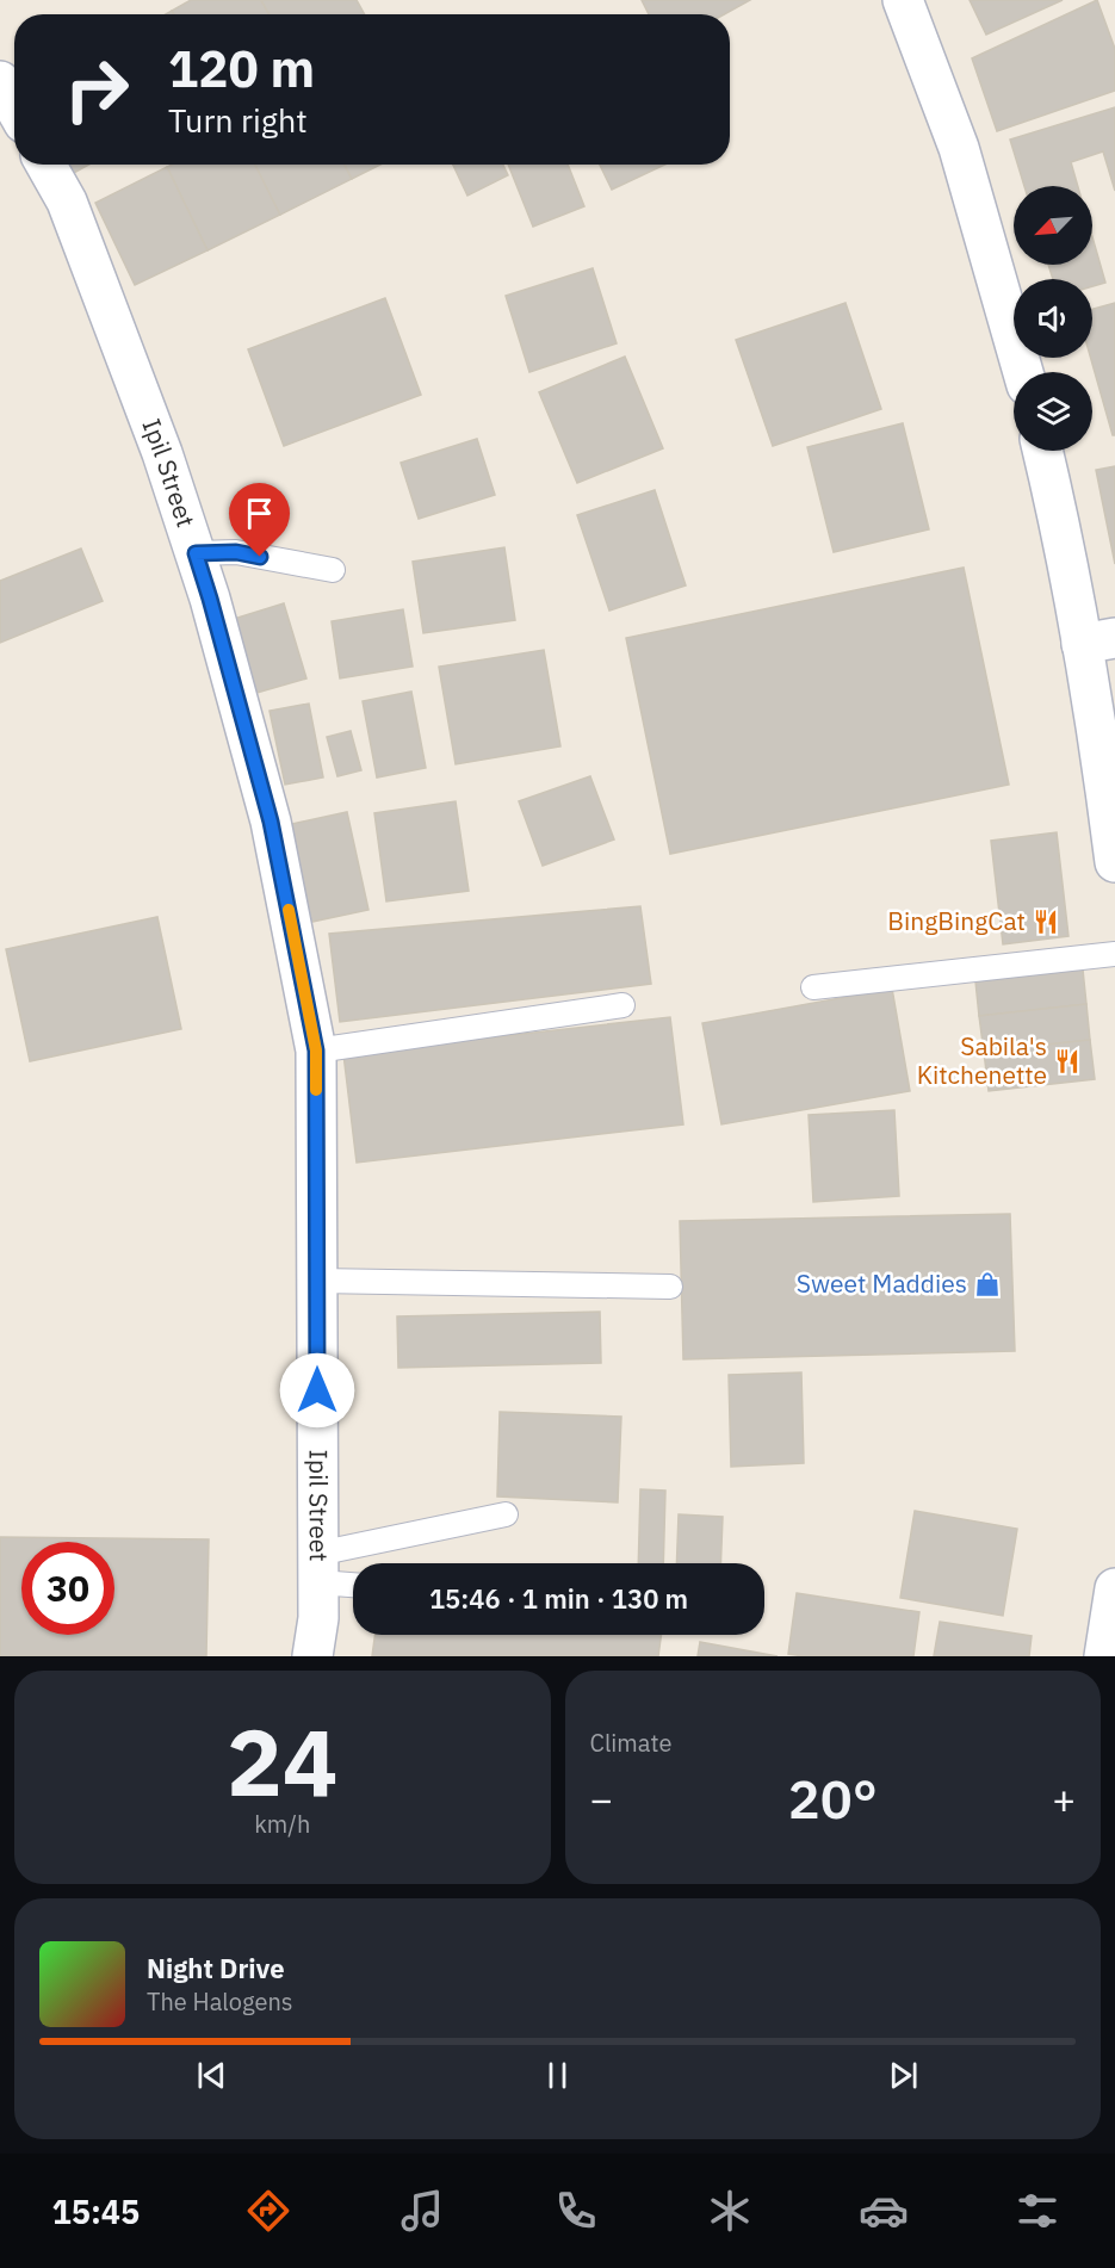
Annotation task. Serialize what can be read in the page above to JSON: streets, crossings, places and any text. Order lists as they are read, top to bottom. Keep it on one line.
{"streets":{"street":["Ipil Street"]},"places":{"restaurant":["BingBingCat","Sabila's Kitchenette"],"shop":["Sweet Maddies"]},"north":"bottom left","page":{"turn":["120 m","Turn right"],"limit":"30","trip":"15:46 · 1 min · 130 m","tile":[["24","km/h"],"Climate"],"heat":["−","20°","+"],"song":["Night Drive","The Halogens"],"tabs":"15:45"}}
